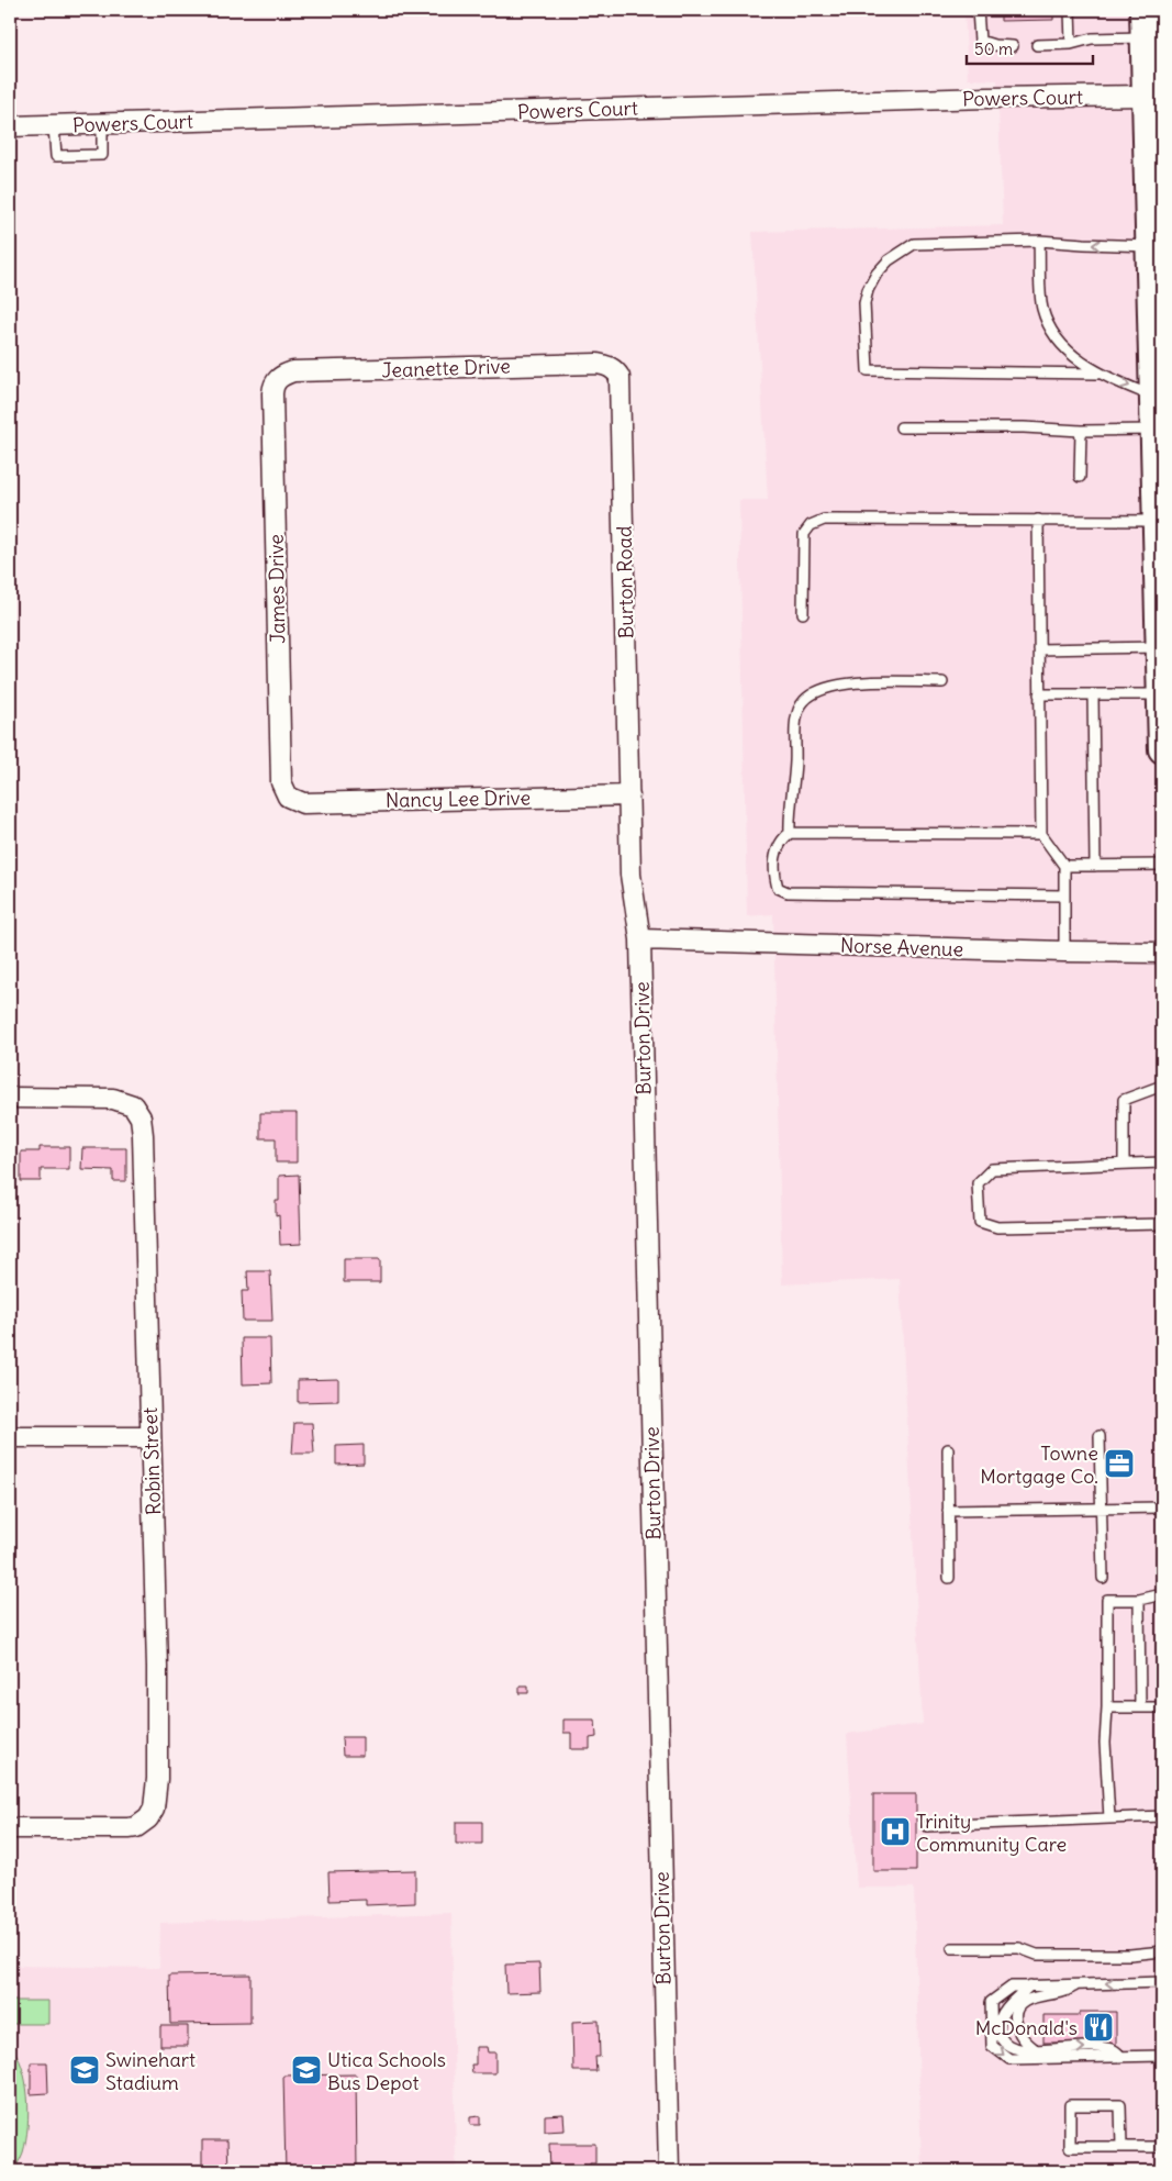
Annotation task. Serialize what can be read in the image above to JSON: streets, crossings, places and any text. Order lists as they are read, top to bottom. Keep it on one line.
{"streets":{"street":["Powers Court","Jeanette Drive","Burton Road","James Drive","Nancy Lee Drive","Norse Avenue","Burton Drive","Robin Street"]},"crossings":[["Jeanette Drive","Burton Road"],["Jeanette Drive","James Drive"],["Burton Road","Nancy Lee Drive"],["Burton Road","Burton Drive"],["James Drive","Nancy Lee Drive"],["Nancy Lee Drive","Burton Drive"],["Norse Avenue","Burton Drive"]],"places":{"office":["Towne Mortgage Co."],"hospital":["Trinity Community Care"],"restaurant":["McDonald's"],"school or university":["Swinehart Stadium","Utica Schools Bus Depot"]},"scale_bar":"50 m"}
